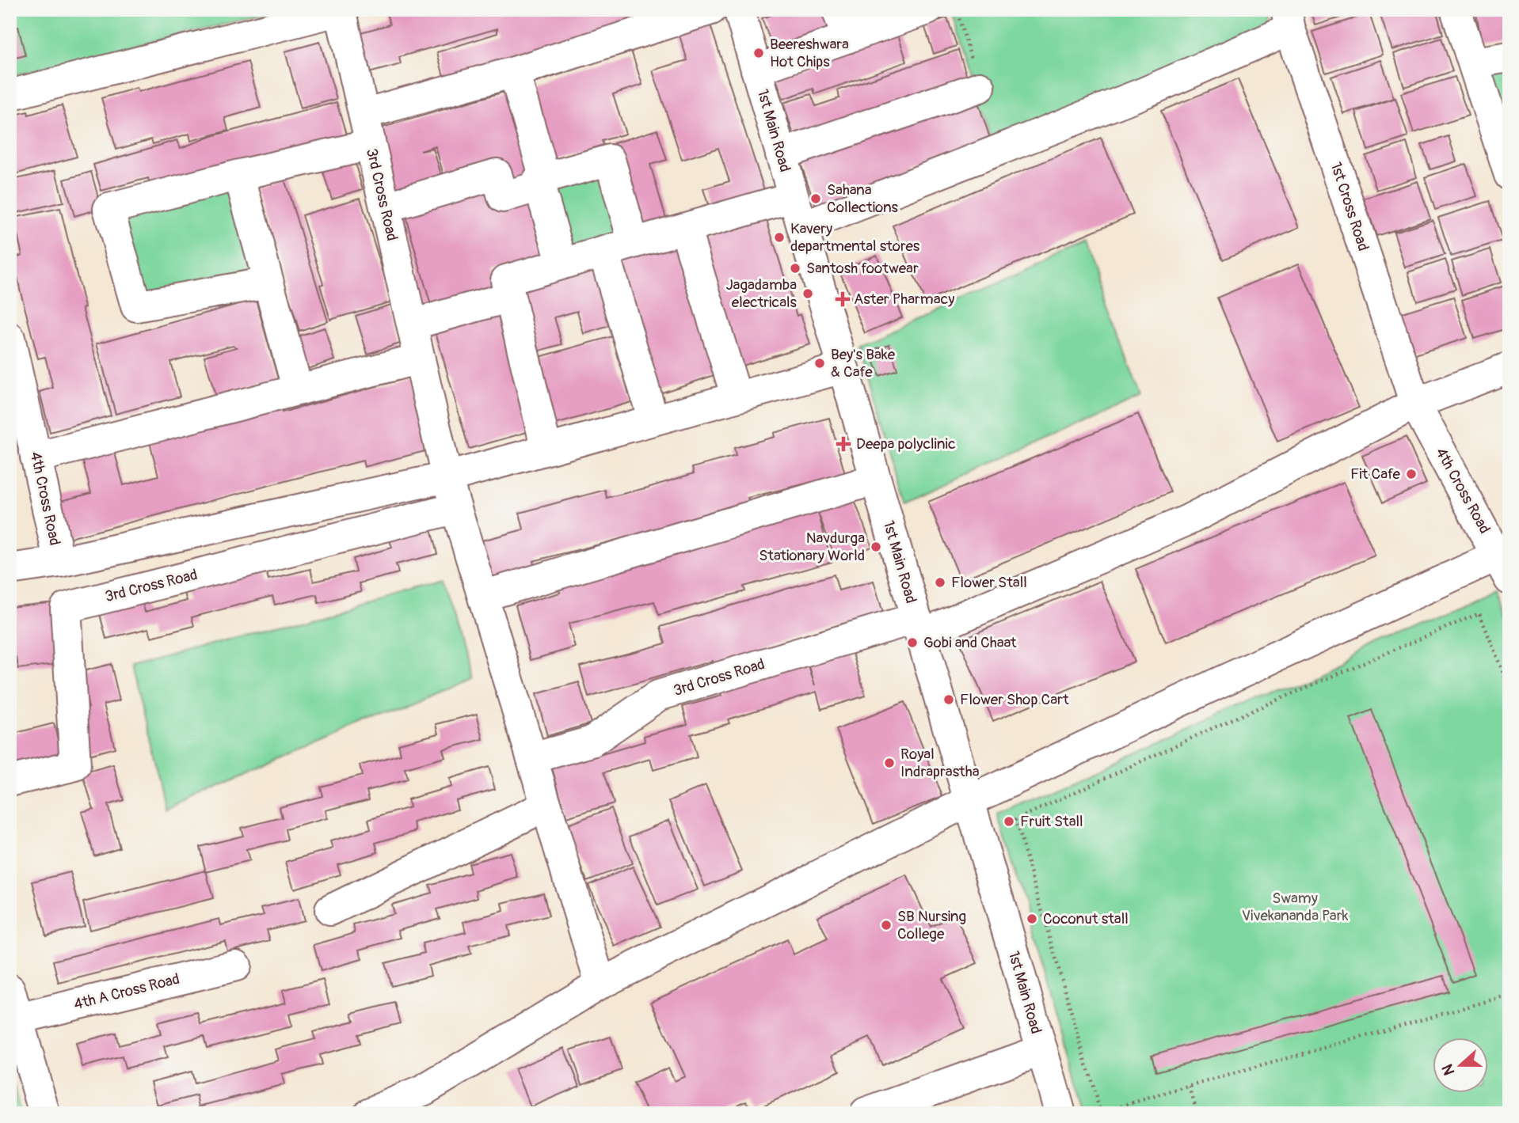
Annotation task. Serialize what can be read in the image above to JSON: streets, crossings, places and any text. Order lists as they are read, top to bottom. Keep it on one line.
{"streets":{"street":["1st Main Road","3rd Cross Road","1st Cross Road","4th Cross Road","4th A Cross Road"]},"crossings":[["1st Main Road","3rd Cross Road"],["3rd Cross Road","1st Cross Road"],["3rd Cross Road","4th Cross Road"],["1st Cross Road","4th Cross Road"]],"parks":["Swamy Vivekananda Park"],"places":{"other":["Beereshwara Hot Chips","Sahana Collections","Kavery departmental stores","Santosh footwear","Jagadamba electricals","Bey's Bake & Cafe","Fit Cafe","Navdurga Stationary World","Flower Stall","Gobi and Chaat","Flower Shop Cart","Royal Indraprastha","Fruit Stall","Coconut stall","SB Nursing College"],"health":["Aster Pharmacy","Deepa polyclinic"]},"north":"left"}
